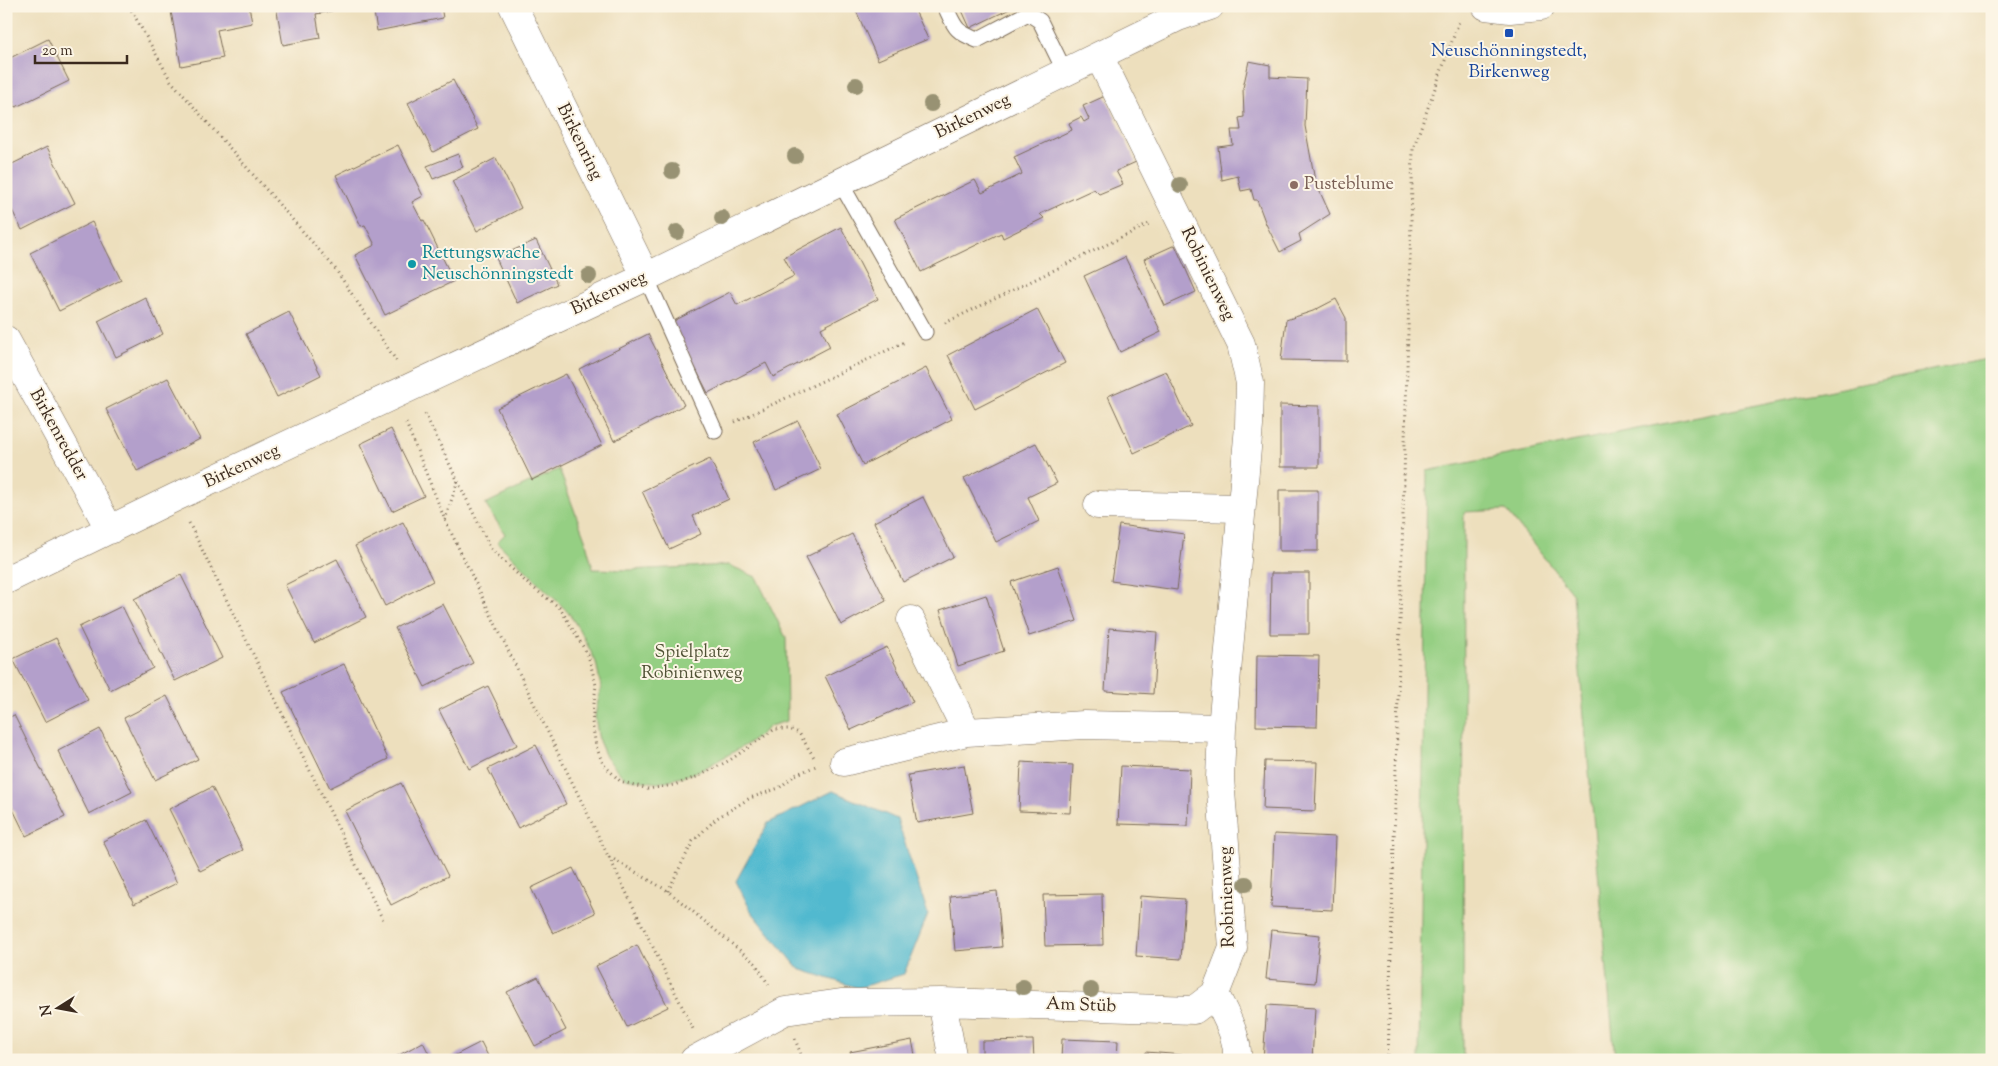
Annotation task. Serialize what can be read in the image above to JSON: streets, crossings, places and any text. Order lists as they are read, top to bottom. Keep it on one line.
{"streets":{"street":["Birkenweg","Birkenring","Robinienweg","Birkenredder","Am Stüb"]},"crossings":[["Birkenweg","Birkenring"],["Birkenweg","Robinienweg"],["Birkenweg","Birkenredder"],["Robinienweg","Am Stüb"]],"parks":["Spielplatz Robinienweg"],"places":{"transit":["Neuschönningstedt, Birkenweg"],"other":["Pusteblume","Rettungswache Neuschönningstedt"]},"scale_bar":"20 m","north":"left"}
